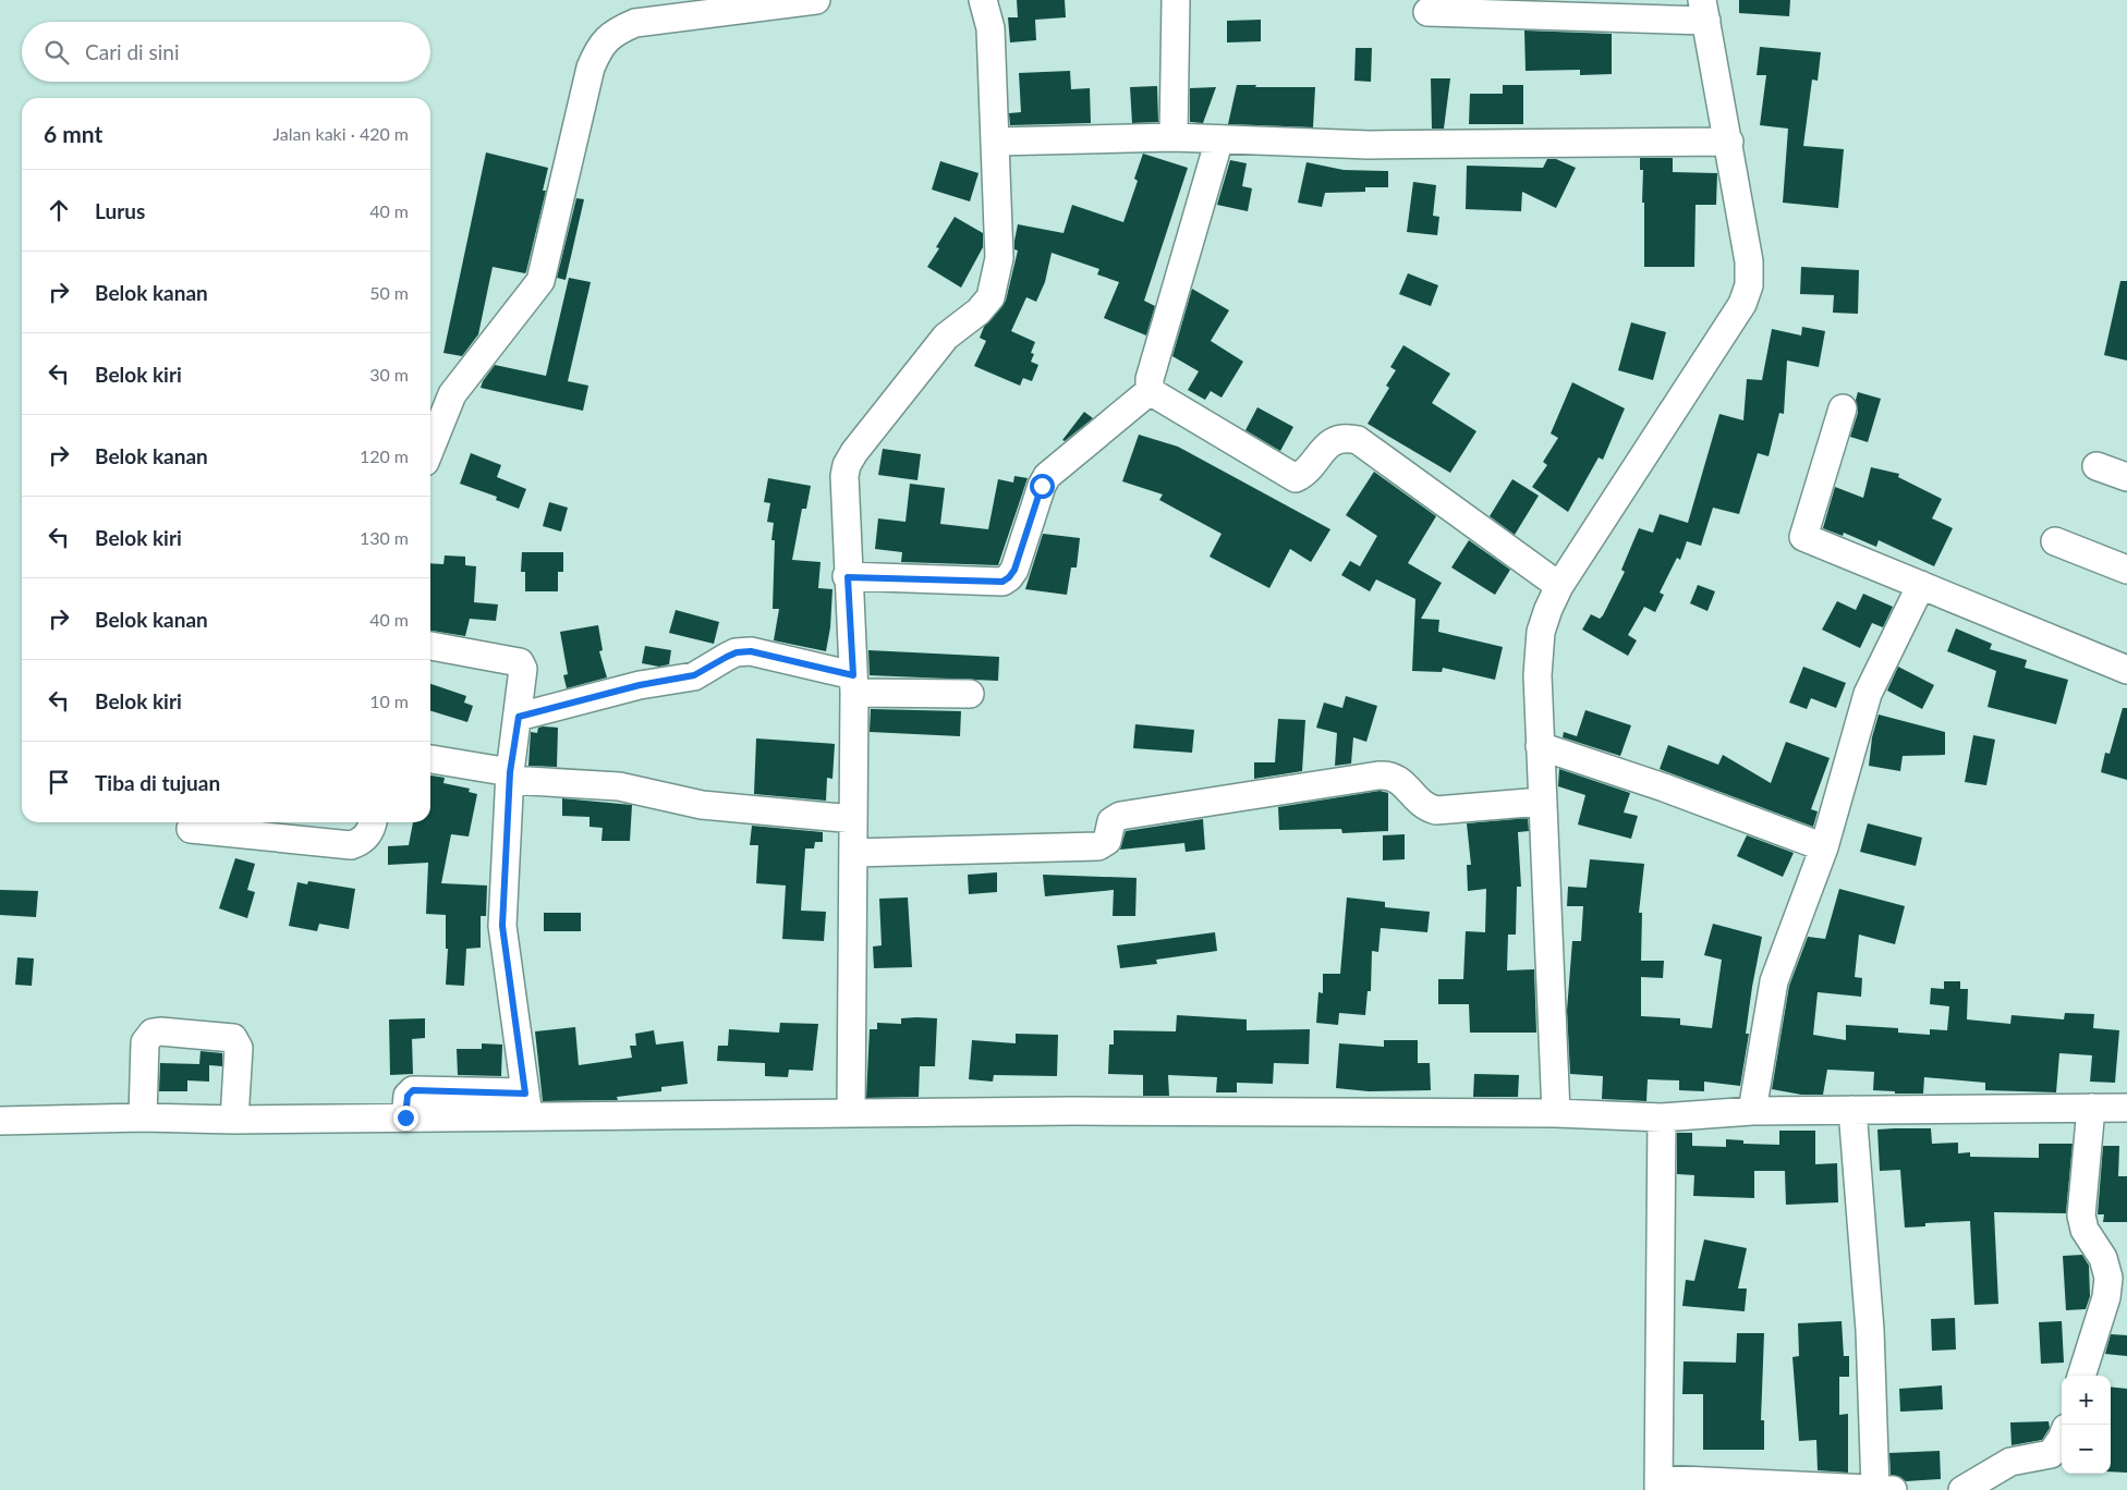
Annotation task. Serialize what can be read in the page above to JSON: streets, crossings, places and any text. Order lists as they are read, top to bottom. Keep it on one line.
{"page":{"search":"Cari di sini","heading":["6 mnt","Jalan kaki · 420 m"],"list":[["Lurus","40 m"],["Belok kanan","50 m"],["Belok kiri","30 m"],["Belok kanan","120 m"],["Belok kiri","130 m"],["Belok kanan","40 m"],["Belok kiri","10 m"],"Tiba di tujuan"],"map_buttons":["+","−"]}}
